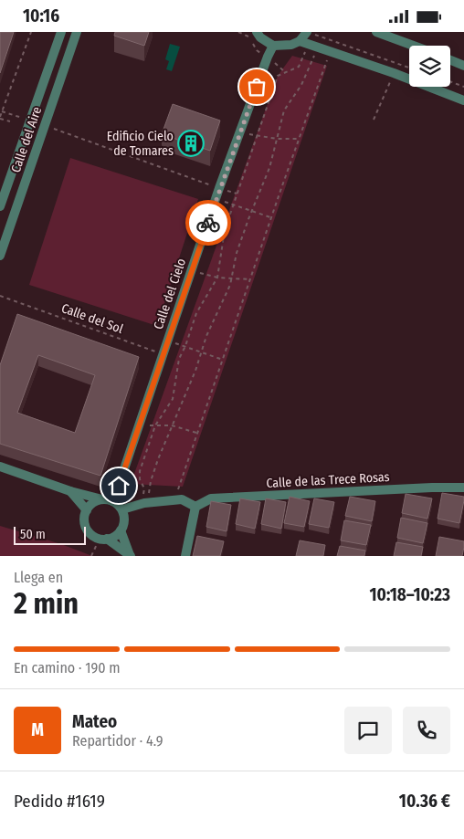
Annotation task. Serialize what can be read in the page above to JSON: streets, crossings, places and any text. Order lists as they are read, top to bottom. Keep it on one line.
{"streets":{"street":["Calle del Aire","Calle del Cielo","Calle de las Trece Rosas"],"path":["Calle del Sol"]},"crossings":[["Calle del Cielo","Calle del Sol"]],"places":{"building":["Edificio Cielo de Tomares"]},"scale_bar":"50 m","page":{"status":"10:16","scale":"50 m","heading":["2 min","Llega en","10:18–10:23"],"panel":["Mateo","Repartidor · 4.9","Pedido #1619","10.36 €"],"bar":"En camino · 190 m","round":"M"}}
